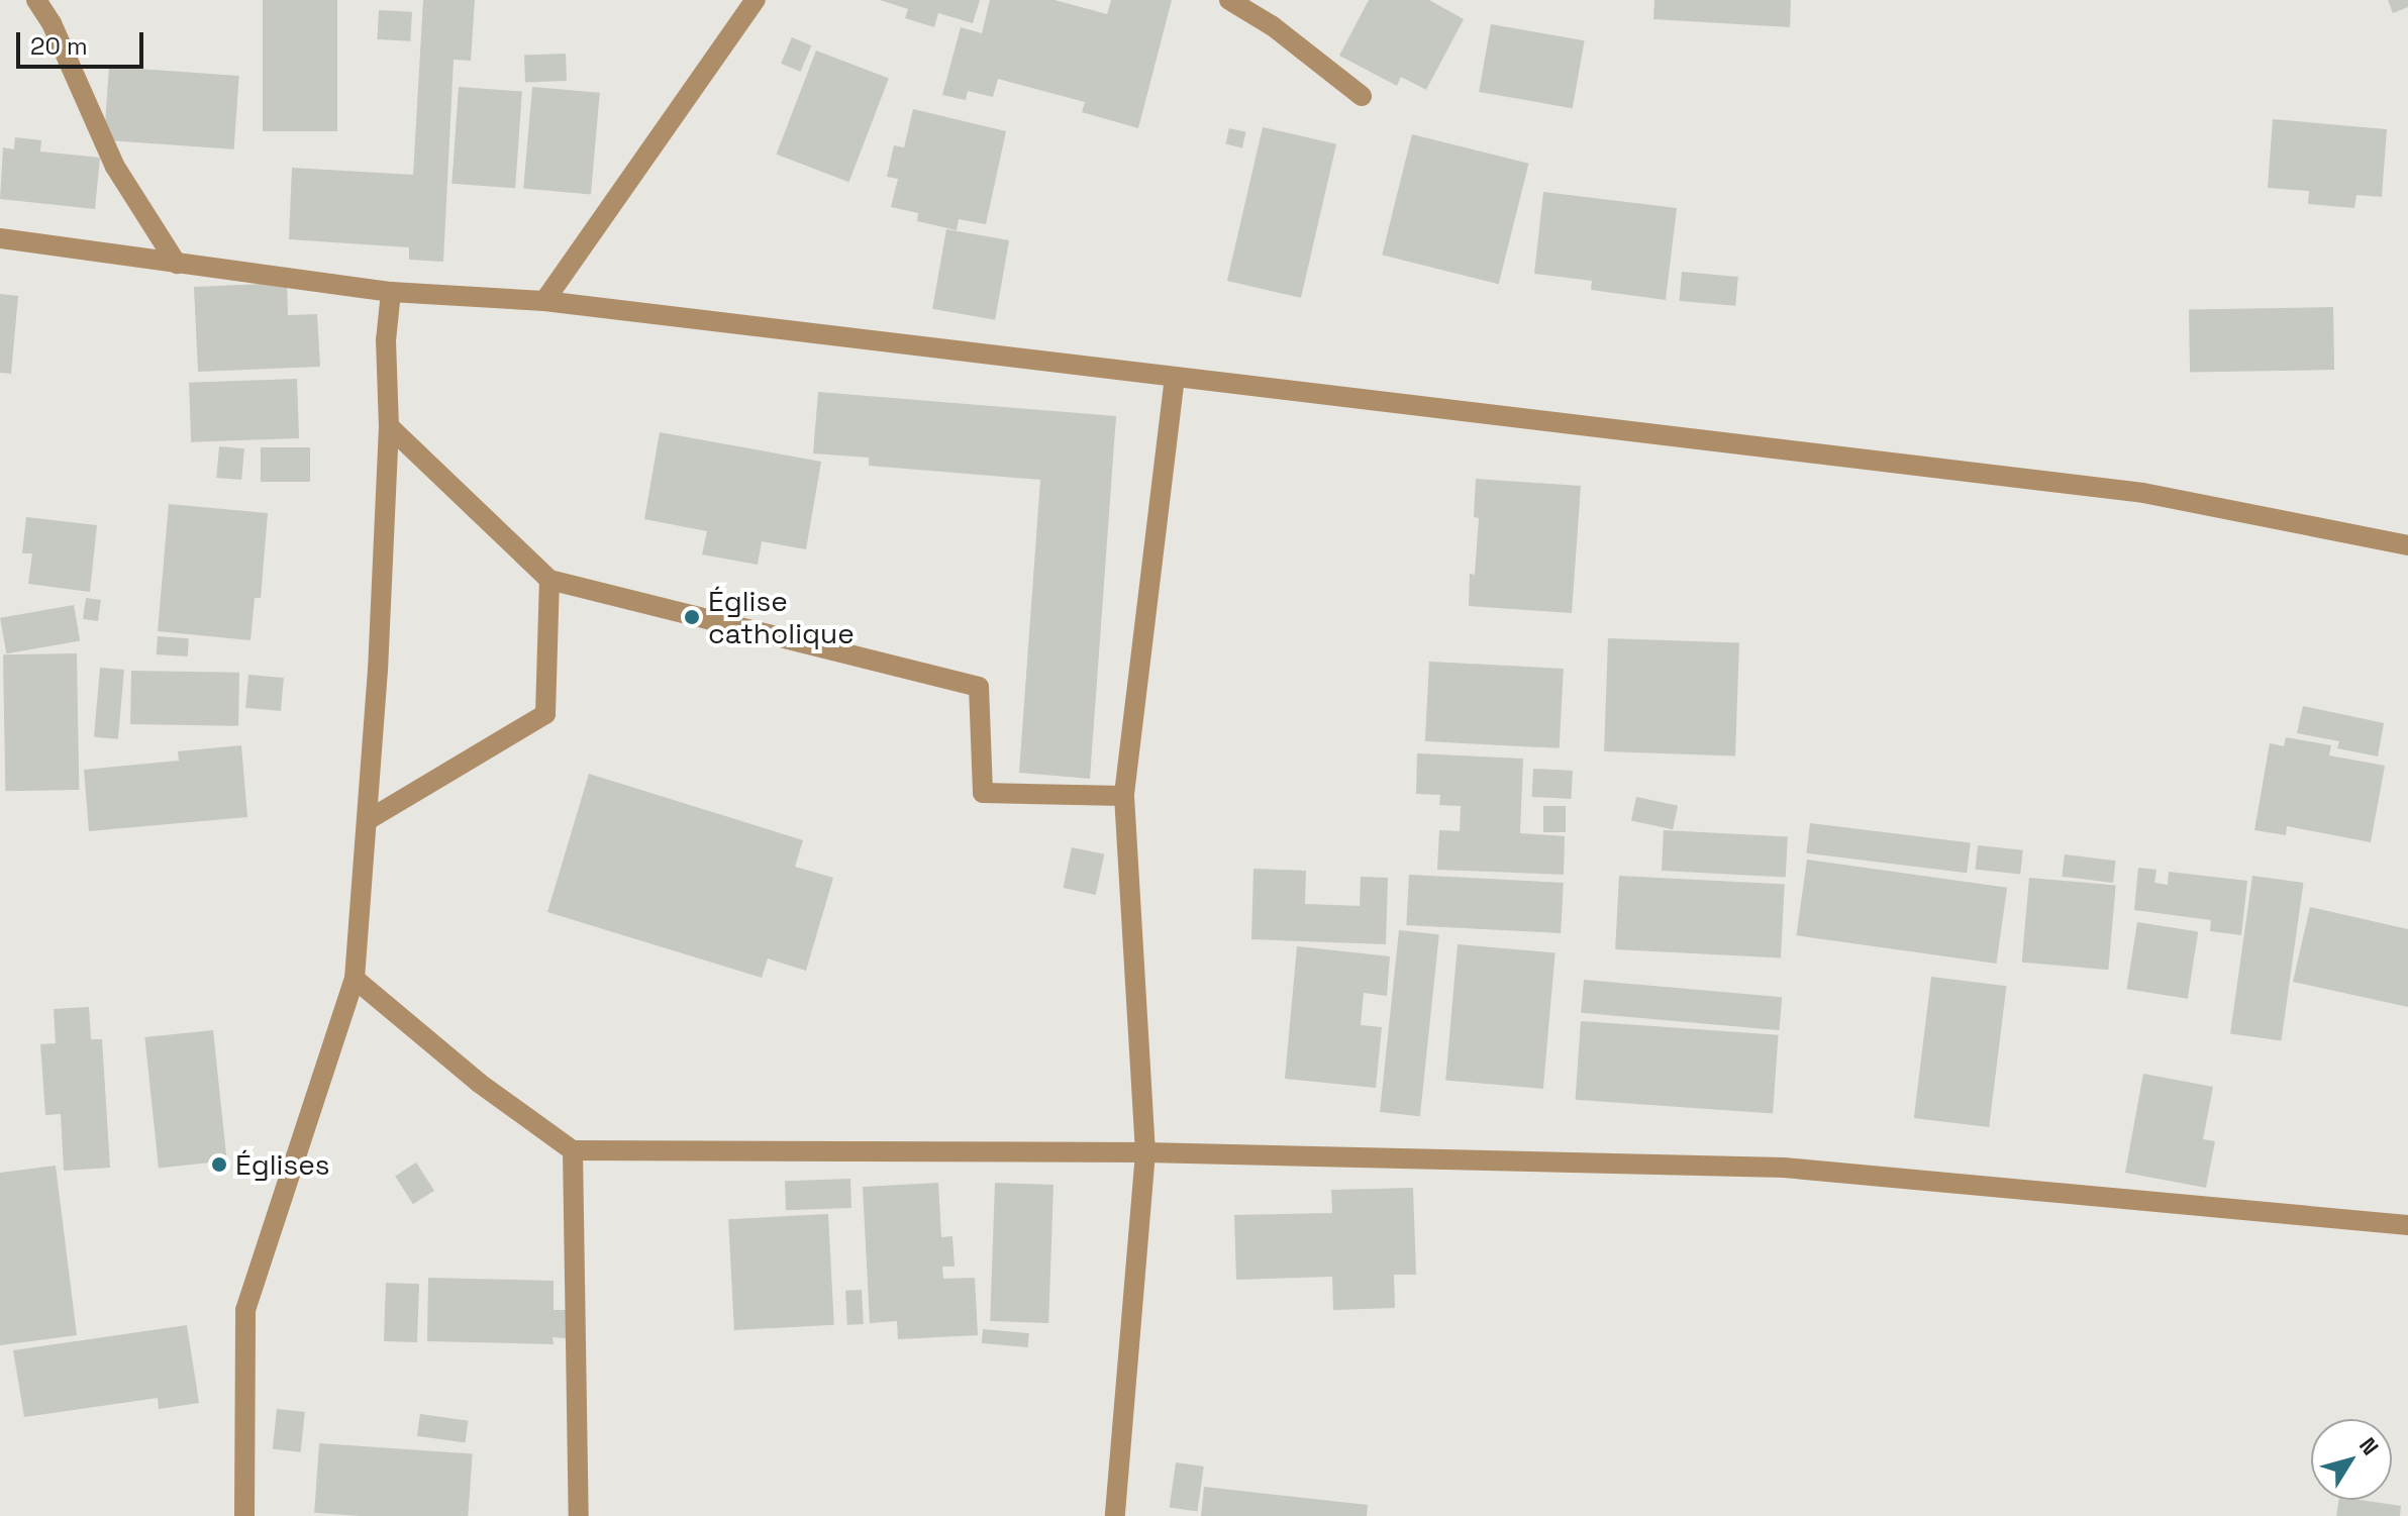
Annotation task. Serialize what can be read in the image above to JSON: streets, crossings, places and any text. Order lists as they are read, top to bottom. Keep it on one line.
{"places":["Église catholique","Églises"],"scale_bar":"20 m","north":"top right"}
